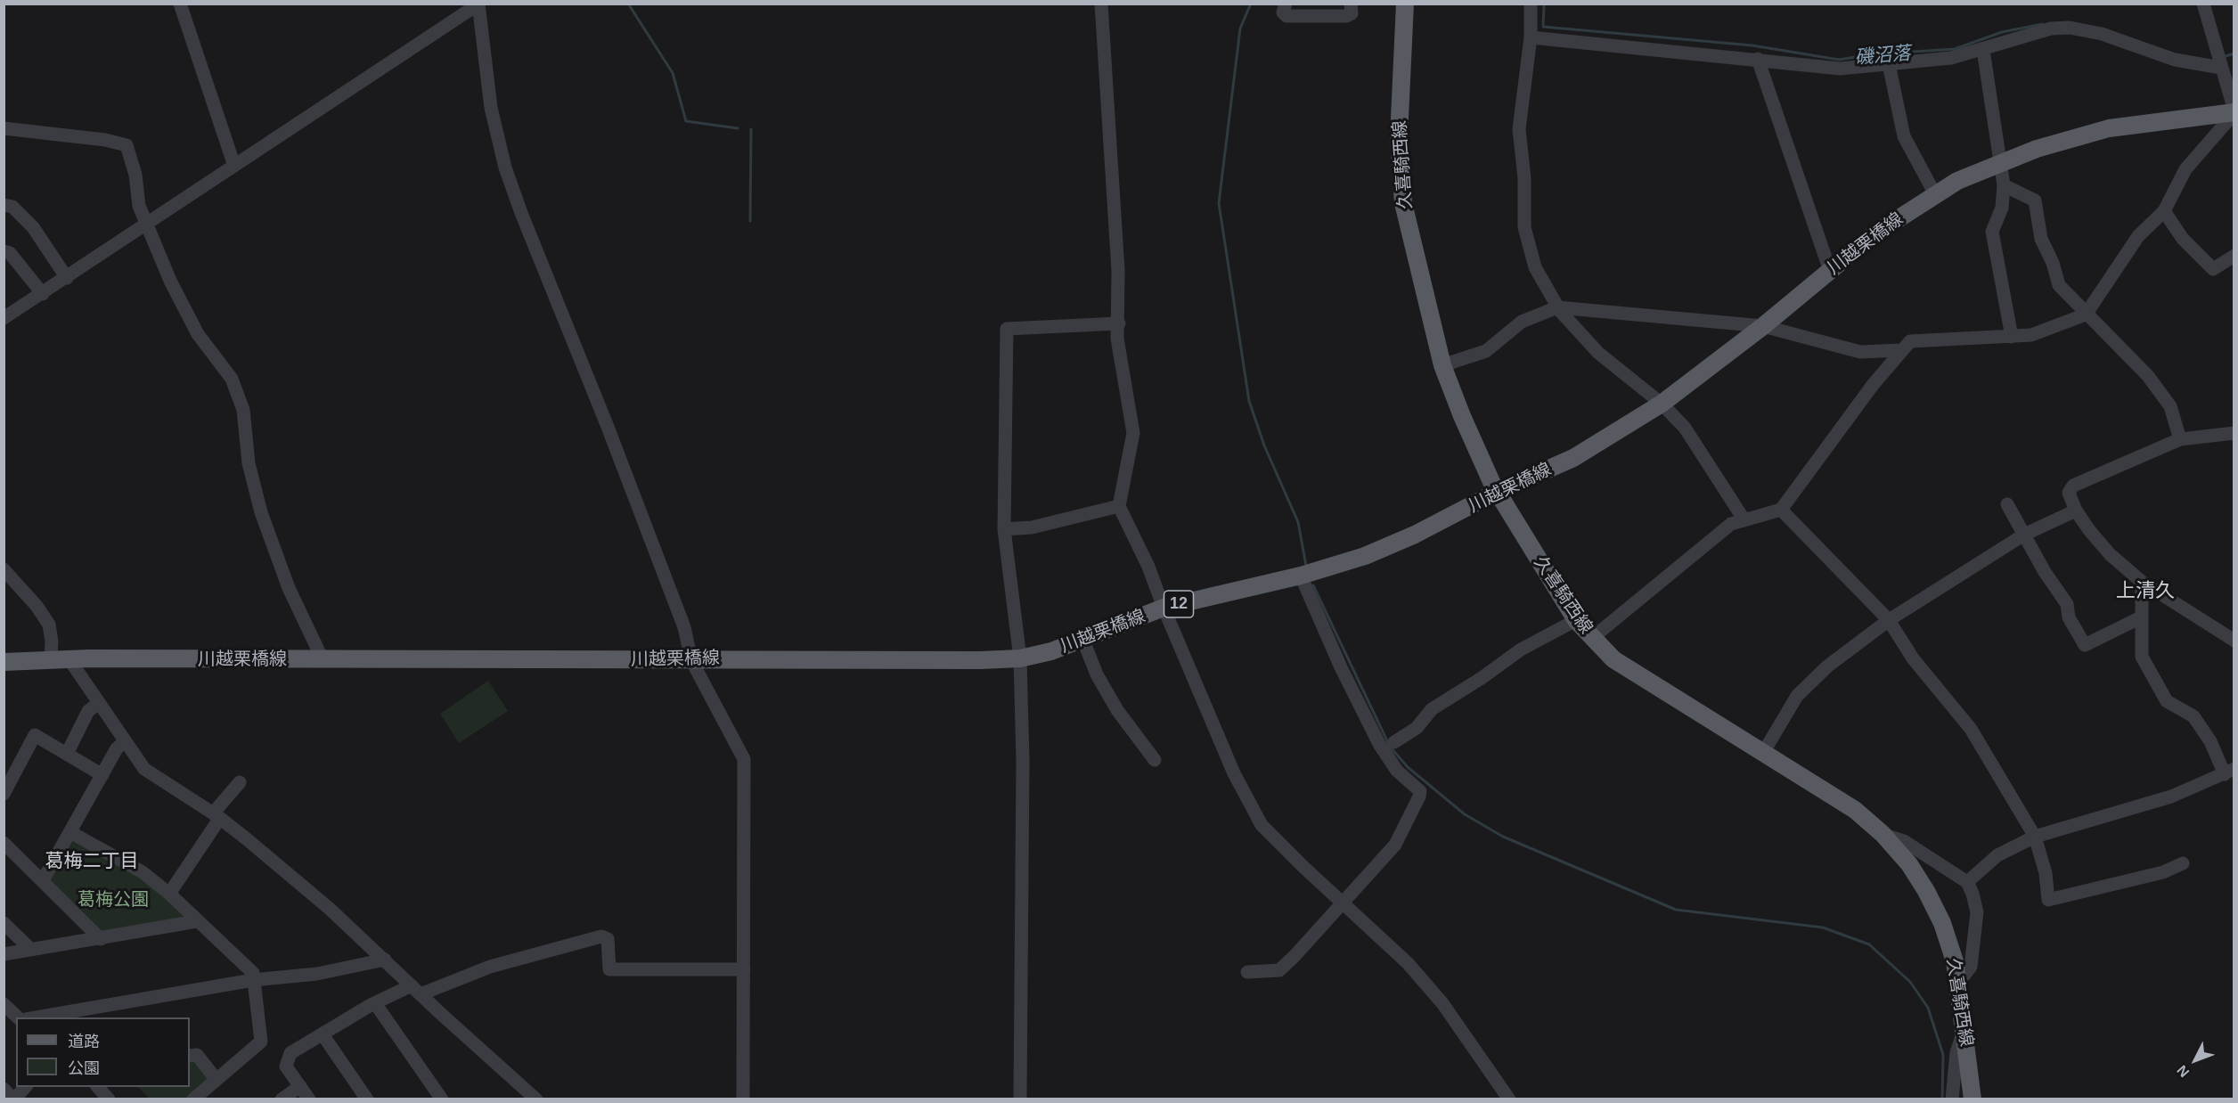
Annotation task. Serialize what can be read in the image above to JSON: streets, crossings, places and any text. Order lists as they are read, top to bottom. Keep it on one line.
{"streets":{"main road":["久喜騎西線","川越栗橋線","12"]},"crossings":[["久喜騎西線","川越栗橋線"]],"districts":["上清久","葛梅二丁目"],"water":["磯沼落"],"parks":["葛梅公園"],"legend":["道路","公園"],"north":"bottom left"}
